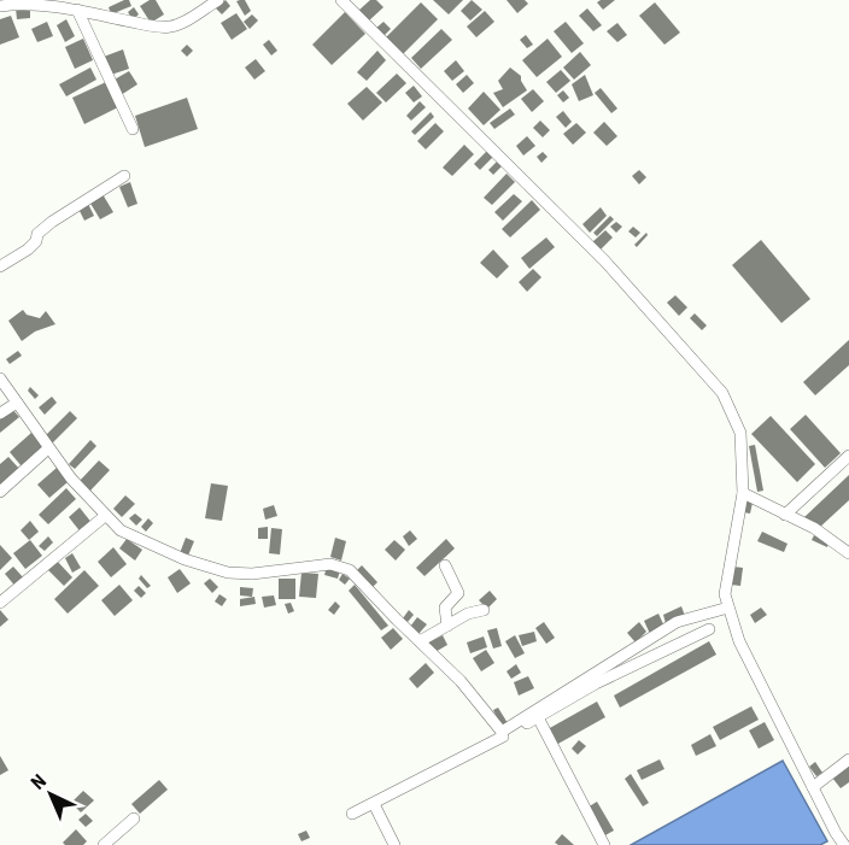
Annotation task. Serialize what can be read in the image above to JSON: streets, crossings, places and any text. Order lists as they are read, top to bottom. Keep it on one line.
{"north":"top left"}
